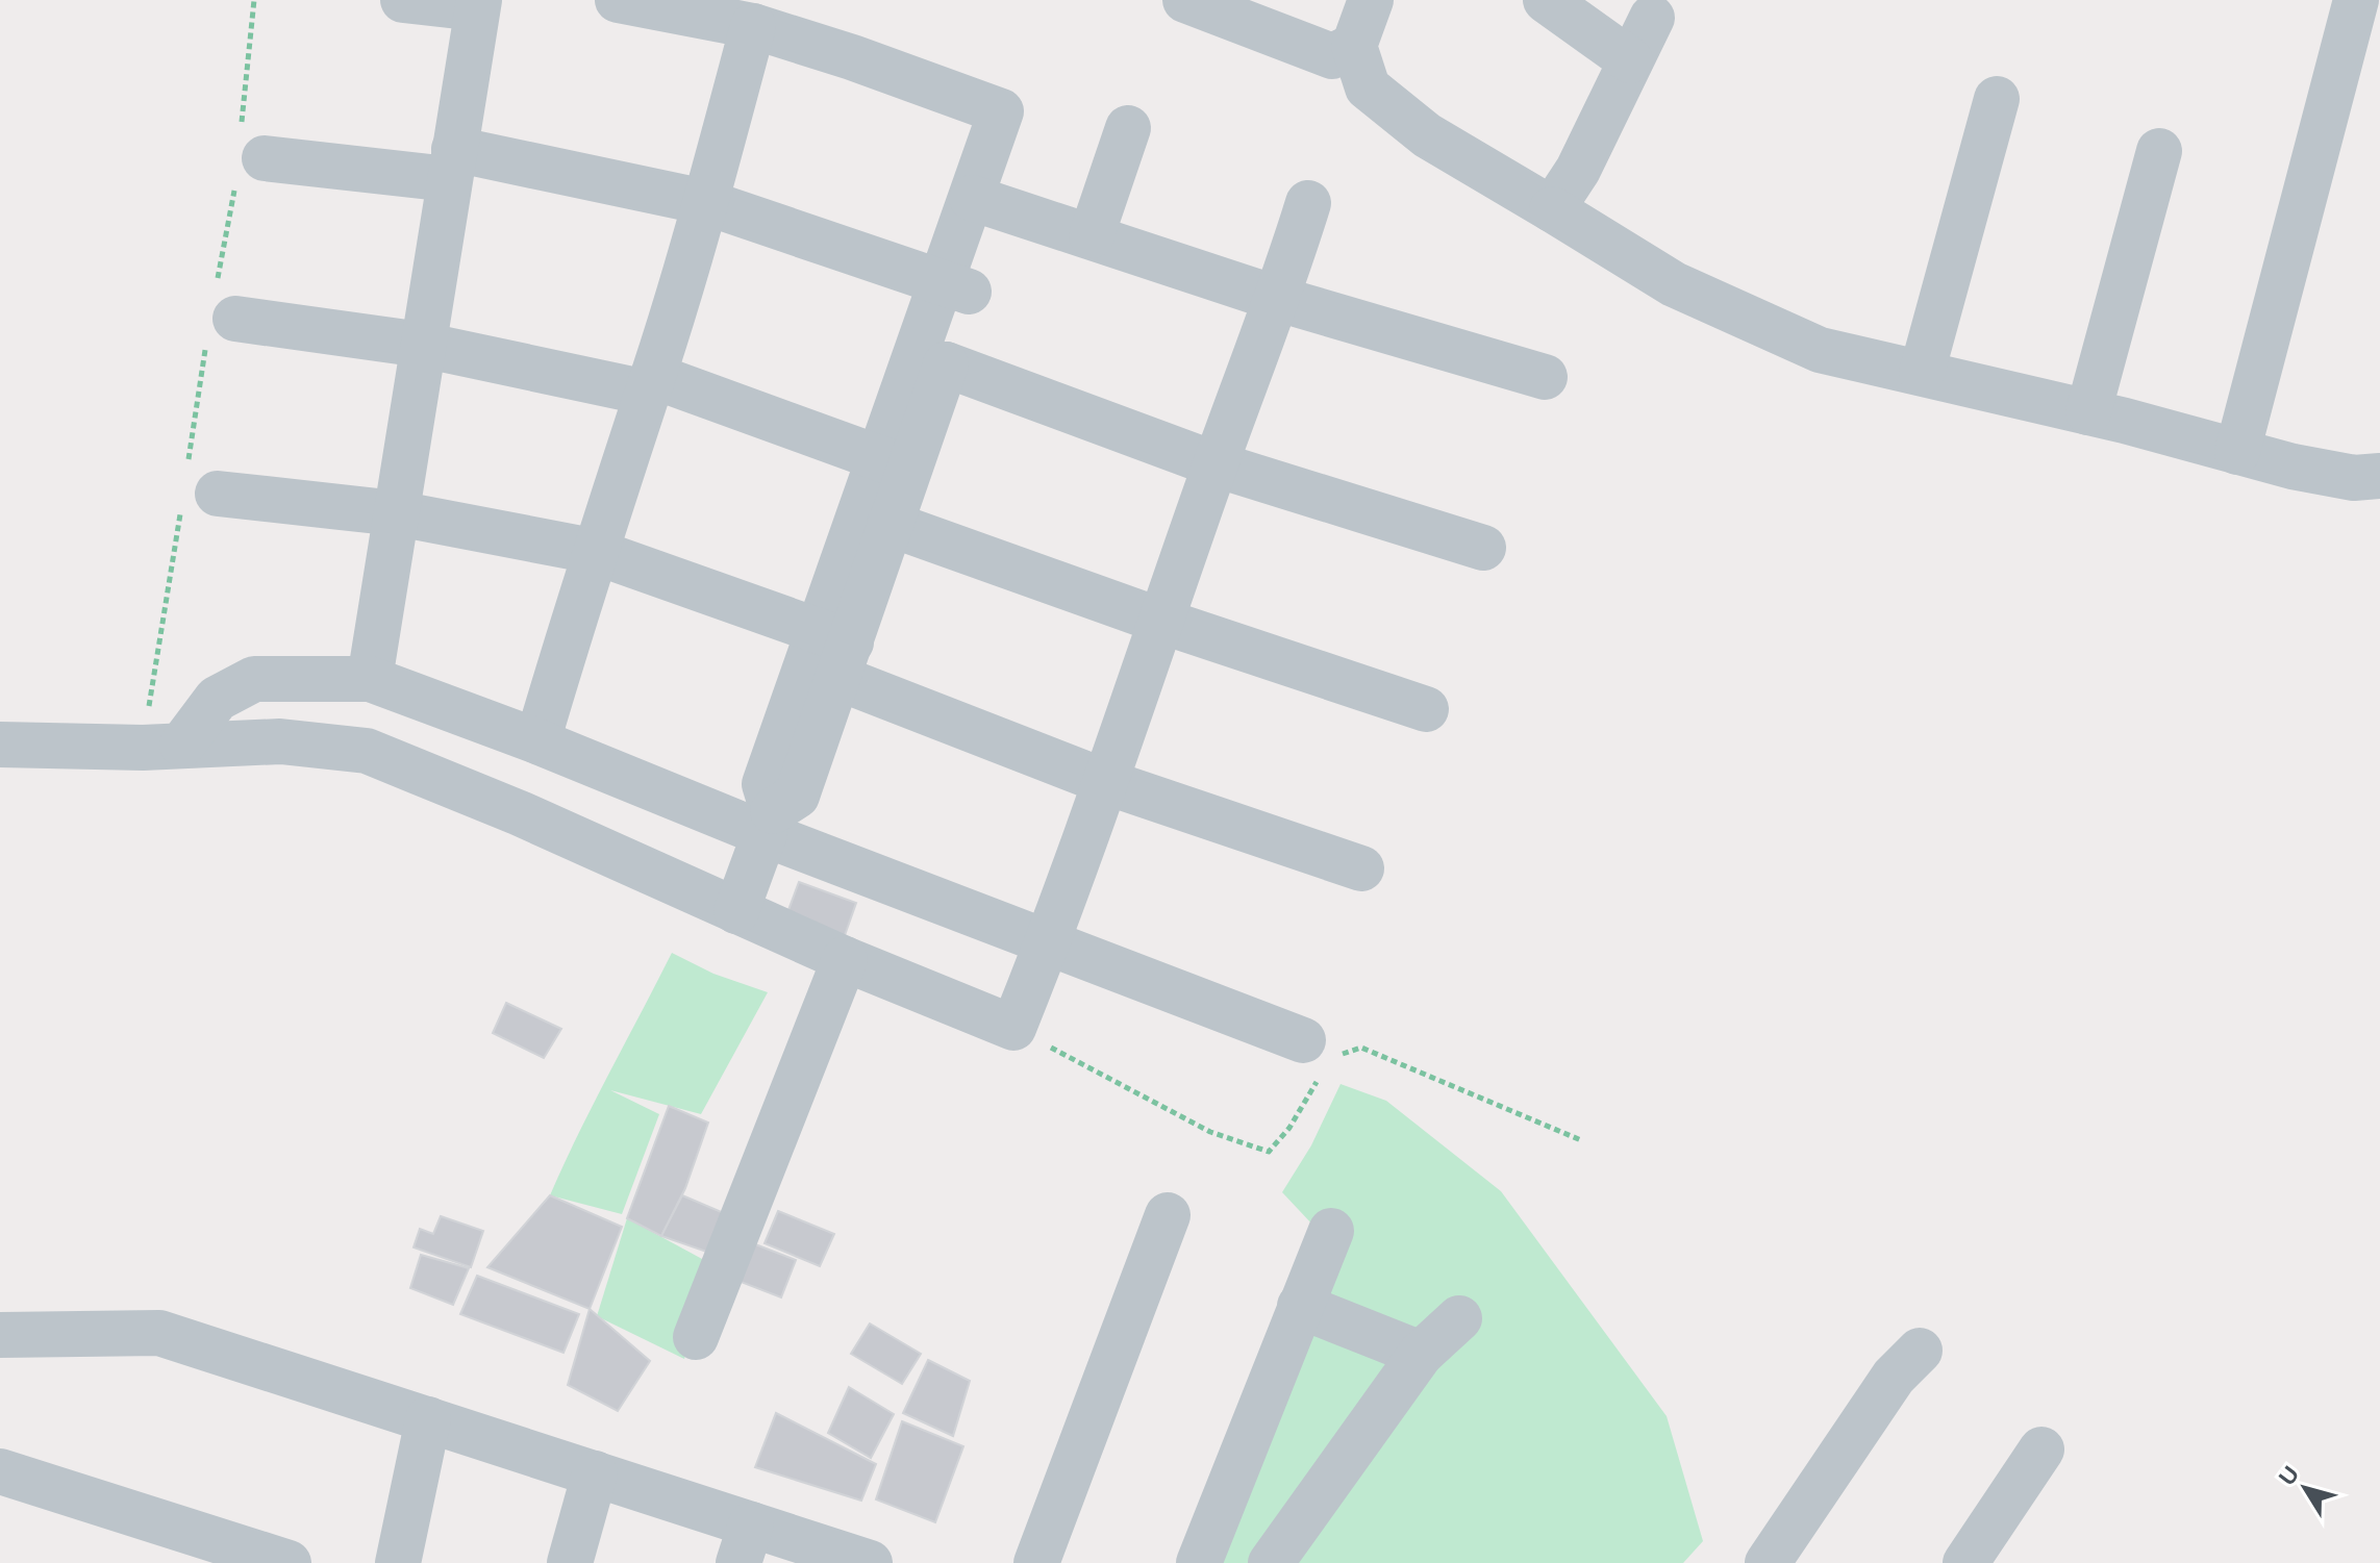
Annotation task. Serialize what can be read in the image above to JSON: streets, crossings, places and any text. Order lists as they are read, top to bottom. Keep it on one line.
{"north":"top left"}
